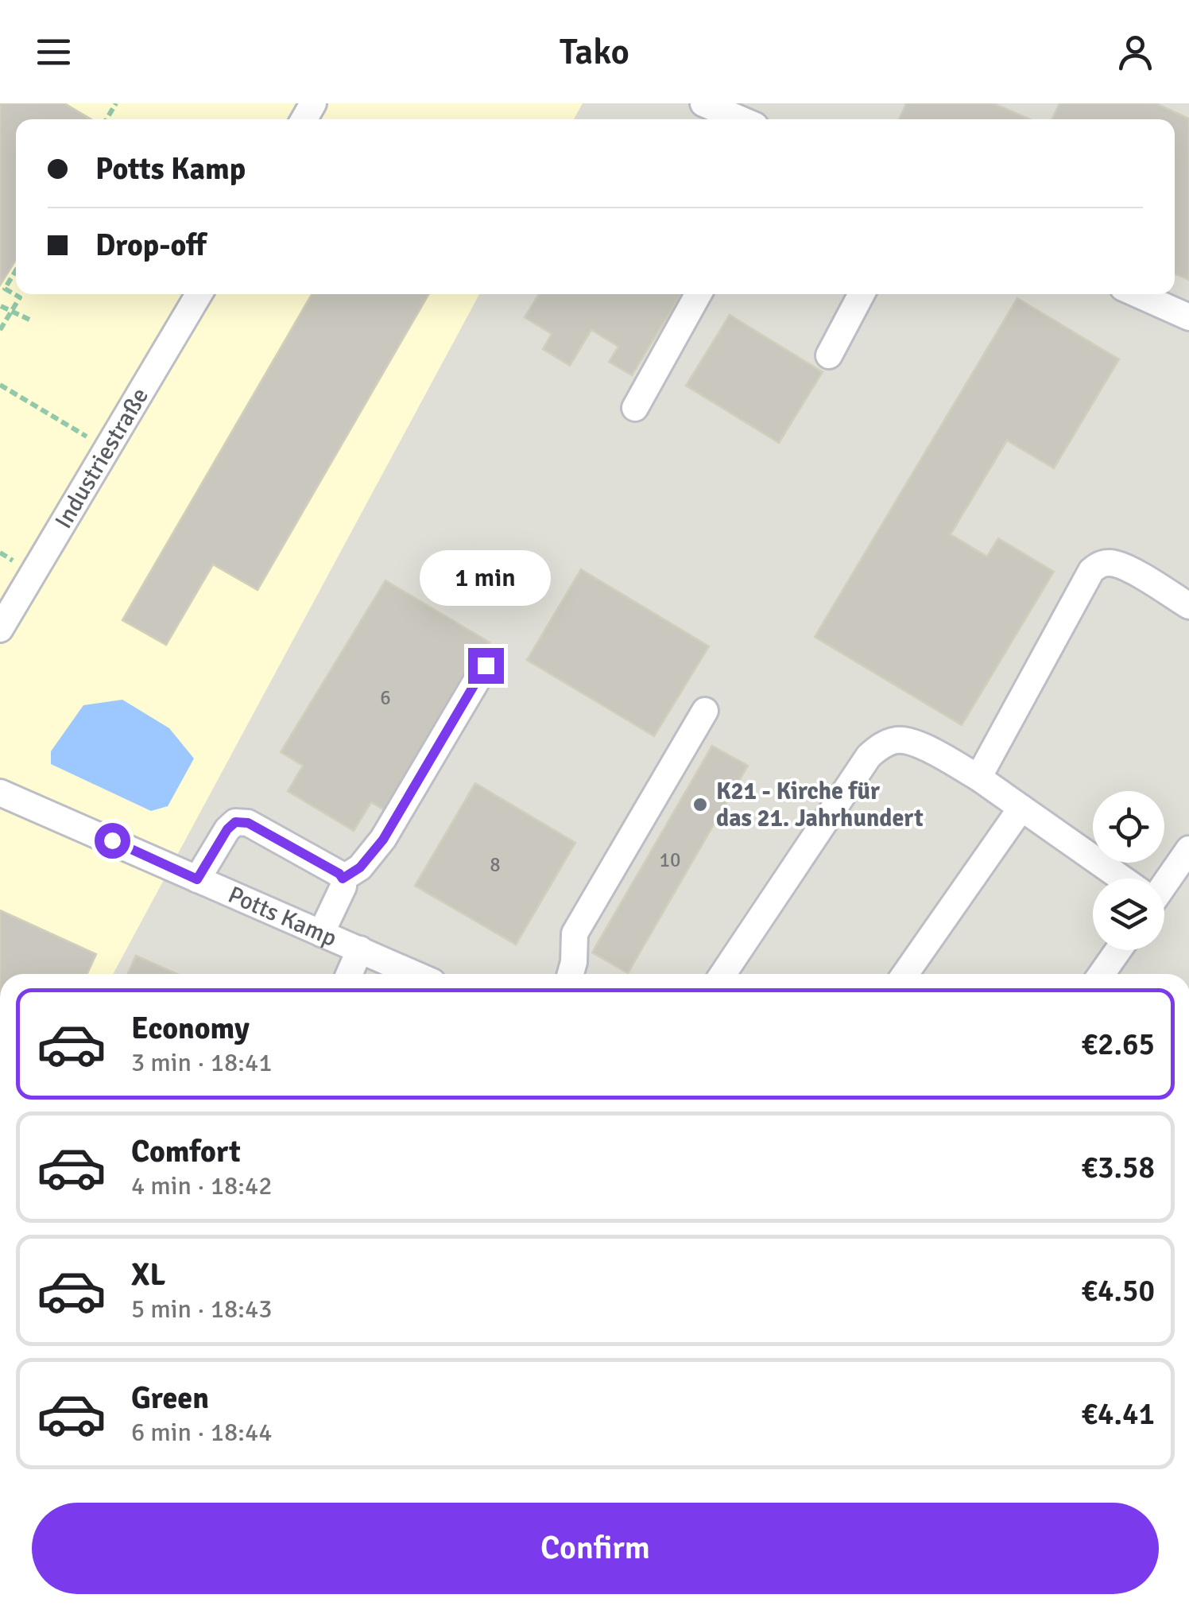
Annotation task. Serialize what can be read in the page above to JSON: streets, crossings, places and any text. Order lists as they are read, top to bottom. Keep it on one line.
{"streets":{"street":["Industriestraße","Potts Kamp"]},"places":["K21 - Kirche für das 21. Jahrhundert"],"house_numbers":["6","10","8"],"page":{"header":"Tako","banner":["Potts Kamp","Drop-off"],"bubble":"1 min","list":[{"name":"Economy","note":"3 min · 18:41","value":"€2.65"},{"name":"Comfort","note":"4 min · 18:42","value":"€3.58"},{"name":"XL","note":"5 min · 18:43","value":"€4.50"},{"name":"Green","note":"6 min · 18:44","value":"€4.41"}],"buttons":"Confirm"}}
